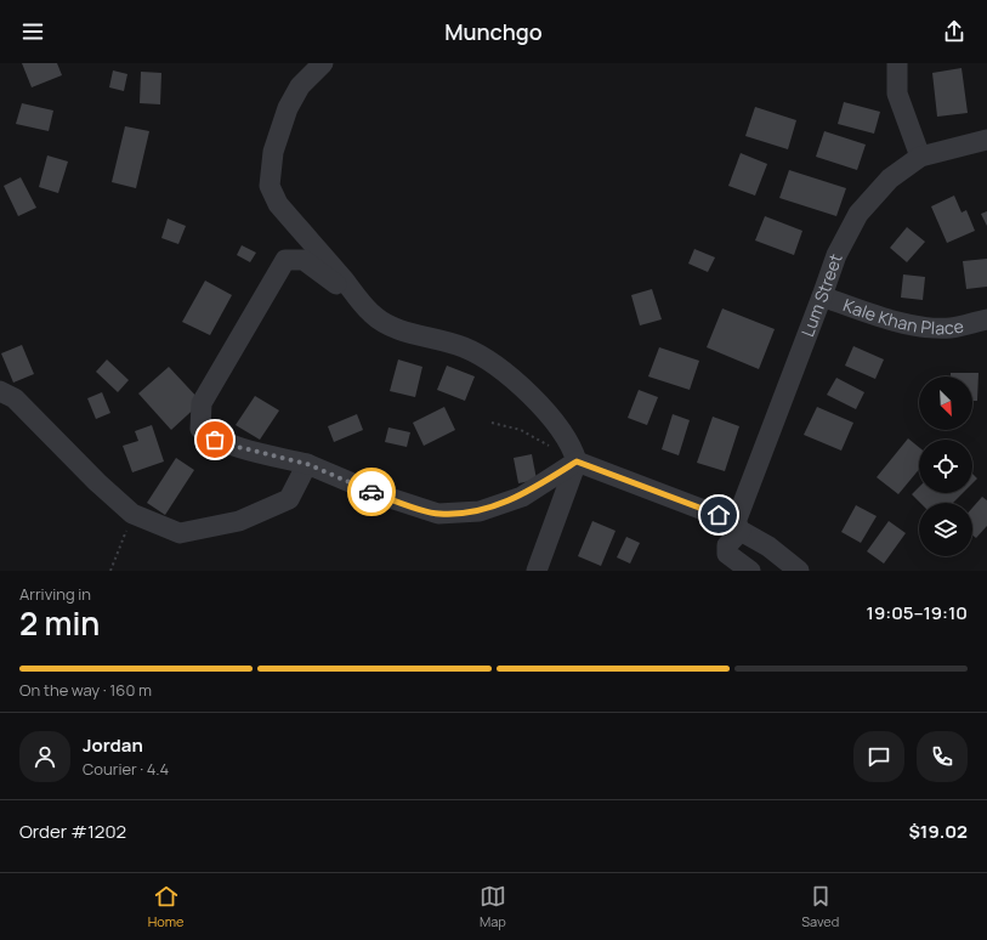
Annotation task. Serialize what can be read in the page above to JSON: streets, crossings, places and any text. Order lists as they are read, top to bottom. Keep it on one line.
{"streets":{"street":["Lum Street","Kale Khan Place"]},"crossings":[["Lum Street","Kale Khan Place"]],"north":"bottom right","page":{"header":"Munchgo","heading":["2 min","Arriving in","19:05–19:10"],"panel":["Jordan","Courier · 4.4","Order #1202","$19.02"],"bar":"On the way · 160 m","tabs":["Home","Map","Saved"]}}
